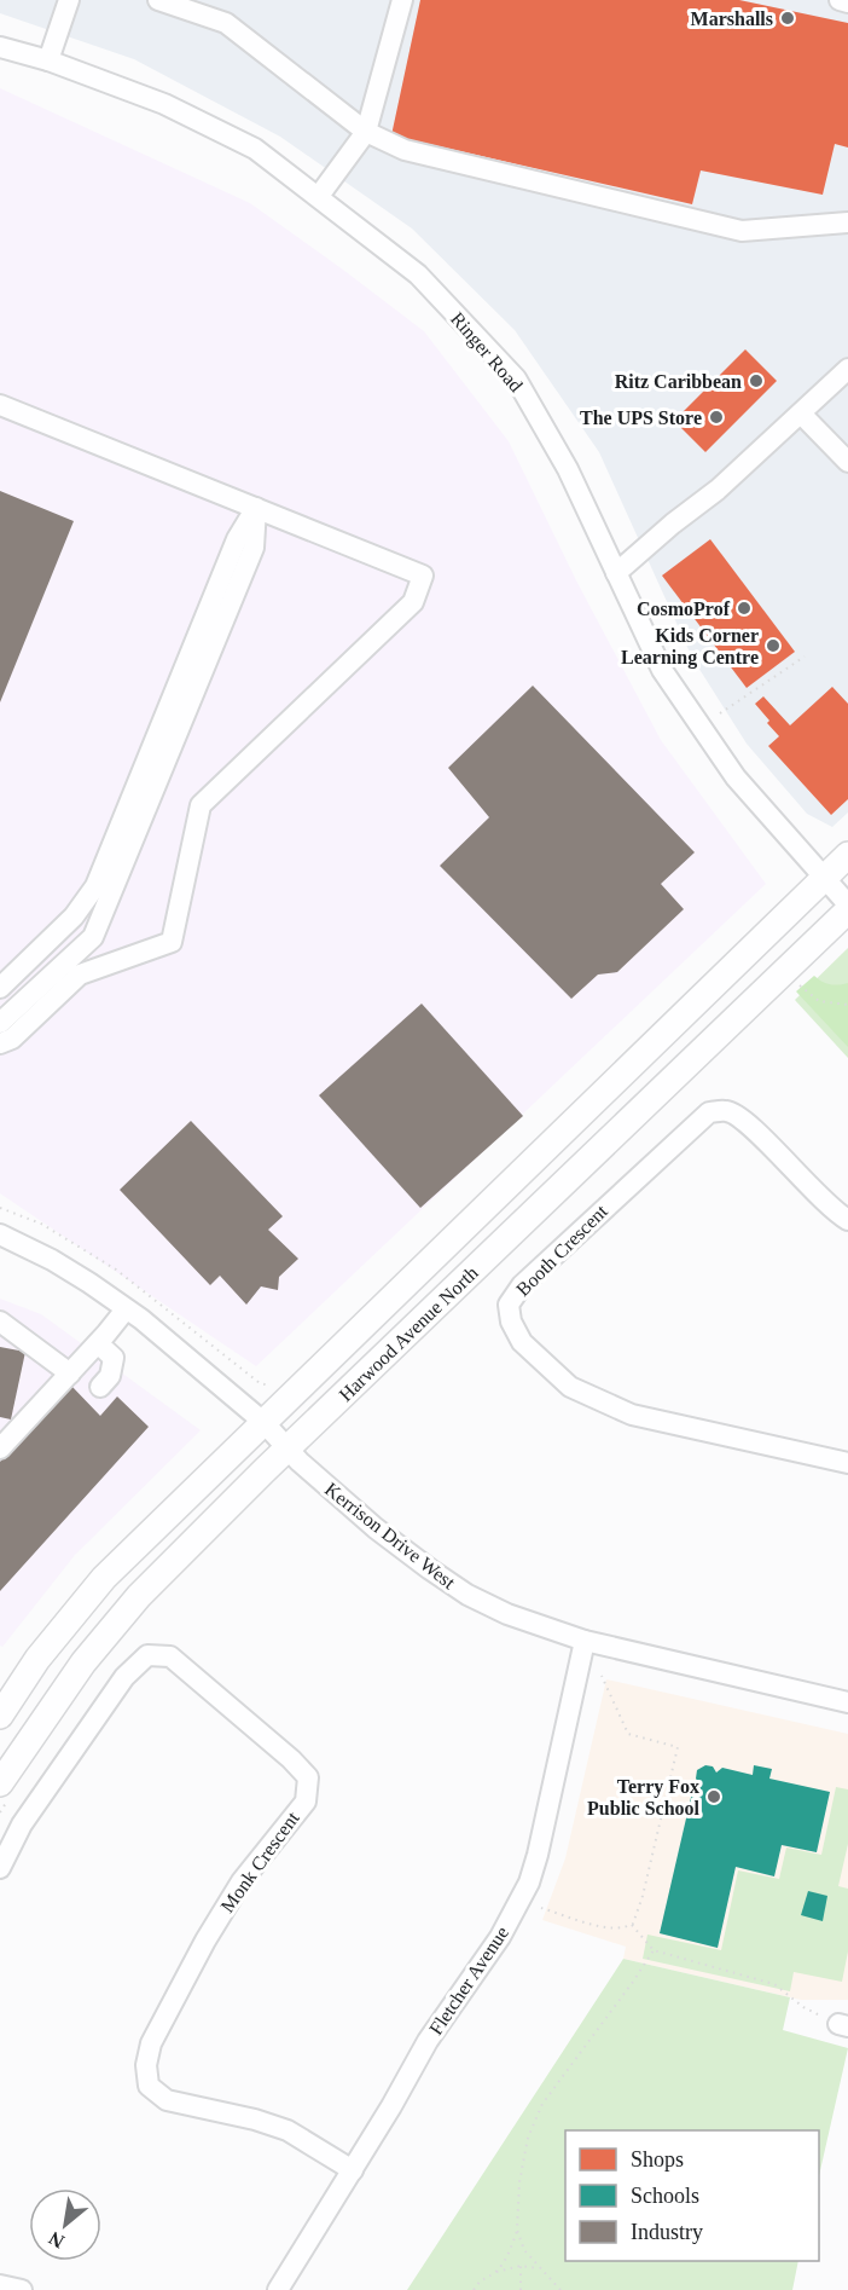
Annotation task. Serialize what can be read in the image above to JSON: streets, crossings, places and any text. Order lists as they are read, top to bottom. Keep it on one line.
{"streets":{"main road":["Harwood Avenue North"],"street":["Ringer Road","Booth Crescent","Kerrison Drive West","Monk Crescent","Fletcher Avenue"]},"crossings":[["Ringer Road","Harwood Avenue North"],["Harwood Avenue North","Kerrison Drive West"],["Kerrison Drive West","Fletcher Avenue"],["Monk Crescent","Fletcher Avenue"]],"places":["Marshalls","Ritz Caribbean","The UPS Store","CosmoProf","Kids Corner Learning Centre","Terry Fox Public School"],"legend":["Shops","Schools","Industry"],"north":"bottom left"}
